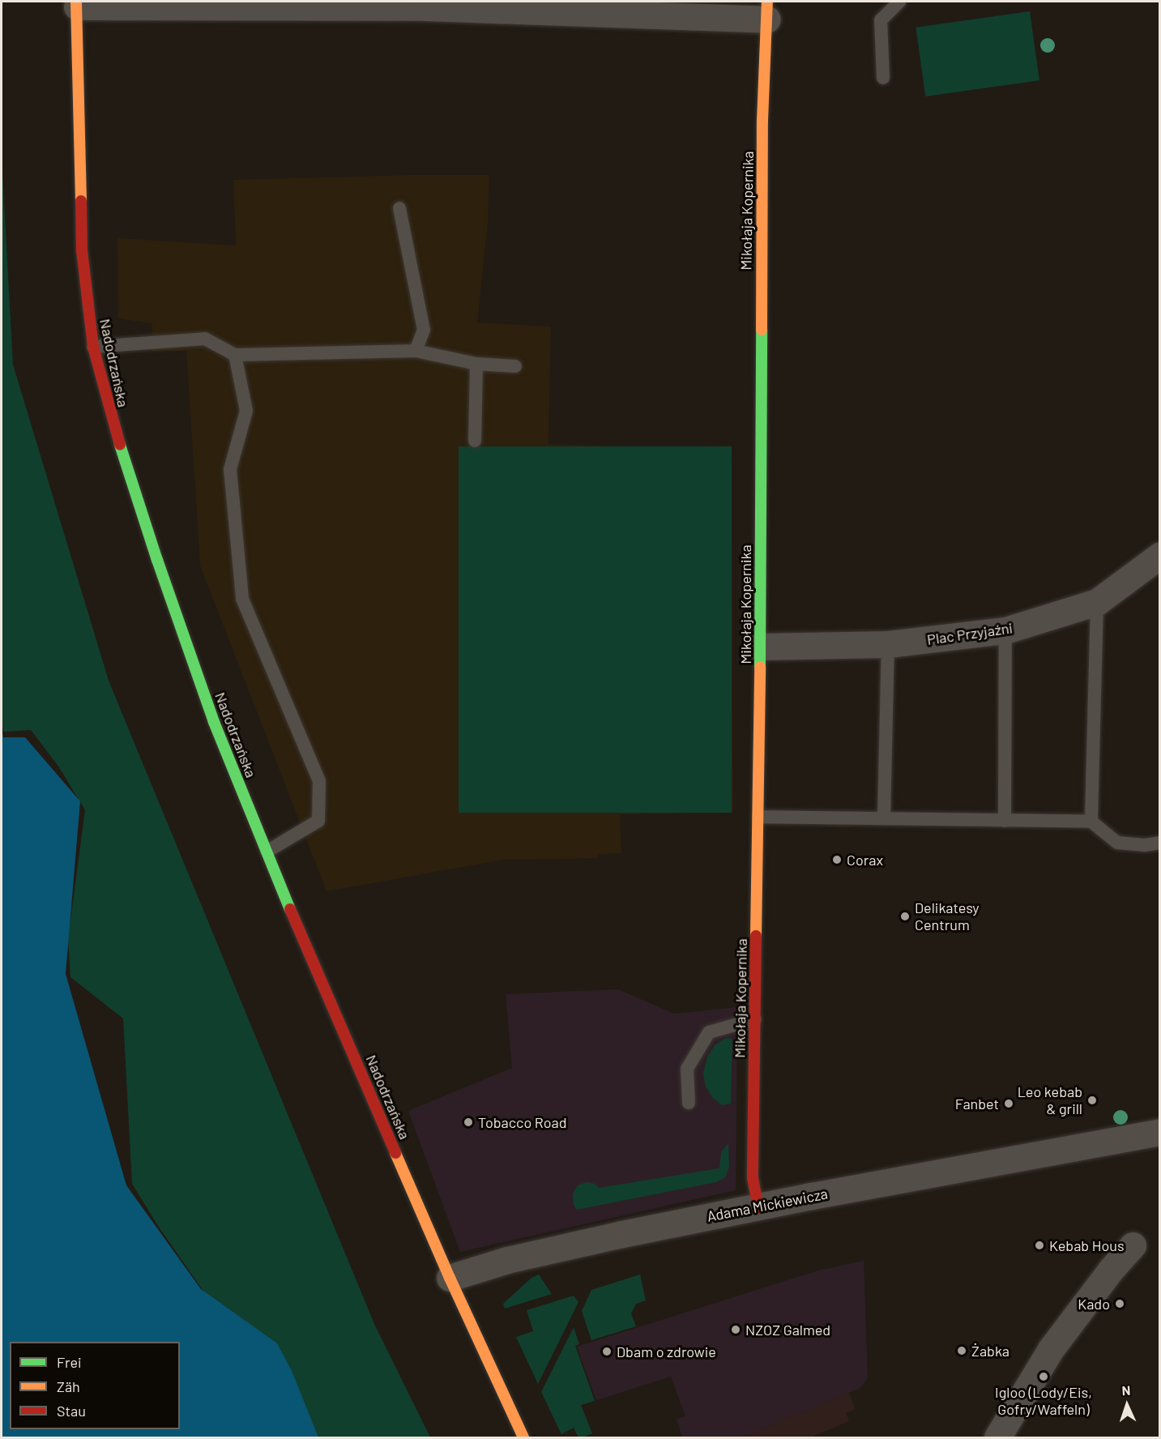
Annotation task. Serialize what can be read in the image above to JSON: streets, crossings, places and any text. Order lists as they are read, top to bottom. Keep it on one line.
{"streets":{"street":["Mikołaja Kopernika","Nadodrzańska","Plac Przyjaźni","Adama Mickiewicza"]},"crossings":[["Mikołaja Kopernika","Plac Przyjaźni"],["Mikołaja Kopernika","Adama Mickiewicza"],["Nadodrzańska","Adama Mickiewicza"]],"places":["Corax","Delikatesy Centrum","Leo kebab & grill","Fanbet","Tobacco Road","Kebab Hous","Kado","NZOZ Galmed","Żabka","Dbam o zdrowie","Igloo (Lody/Eis, Gofry/Waffeln)"],"legend":["Frei","Zäh","Stau"],"north":"top"}
